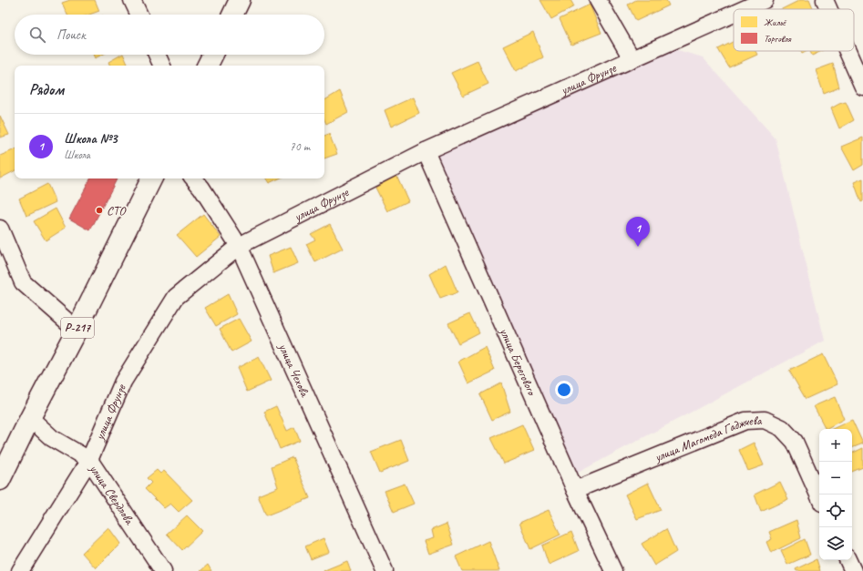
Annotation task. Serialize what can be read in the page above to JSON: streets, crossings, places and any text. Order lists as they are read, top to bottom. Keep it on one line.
{"streets":{"highway":["Р-217"],"street":["улица Фрунзе","улица Берегового","улица Чехова","улица Магомеда Гаджиева","улица Свердлова"]},"crossings":[["улица Фрунзе","улица Берегового"],["улица Фрунзе","улица Чехова"],["улица Фрунзе","улица Свердлова"],["Р-217","улица Свердлова"],["улица Берегового","улица Магомеда Гаджиева"]],"places":["СТО"],"legend":["Жильё","Торговля"],"page":{"search":"Поиск","heading":"Рядом","list":[{"mark":"1","name":"Школа №3","note":"Школа","value":"70 m"}],"pins":"1","map_buttons":["+","−"]}}
